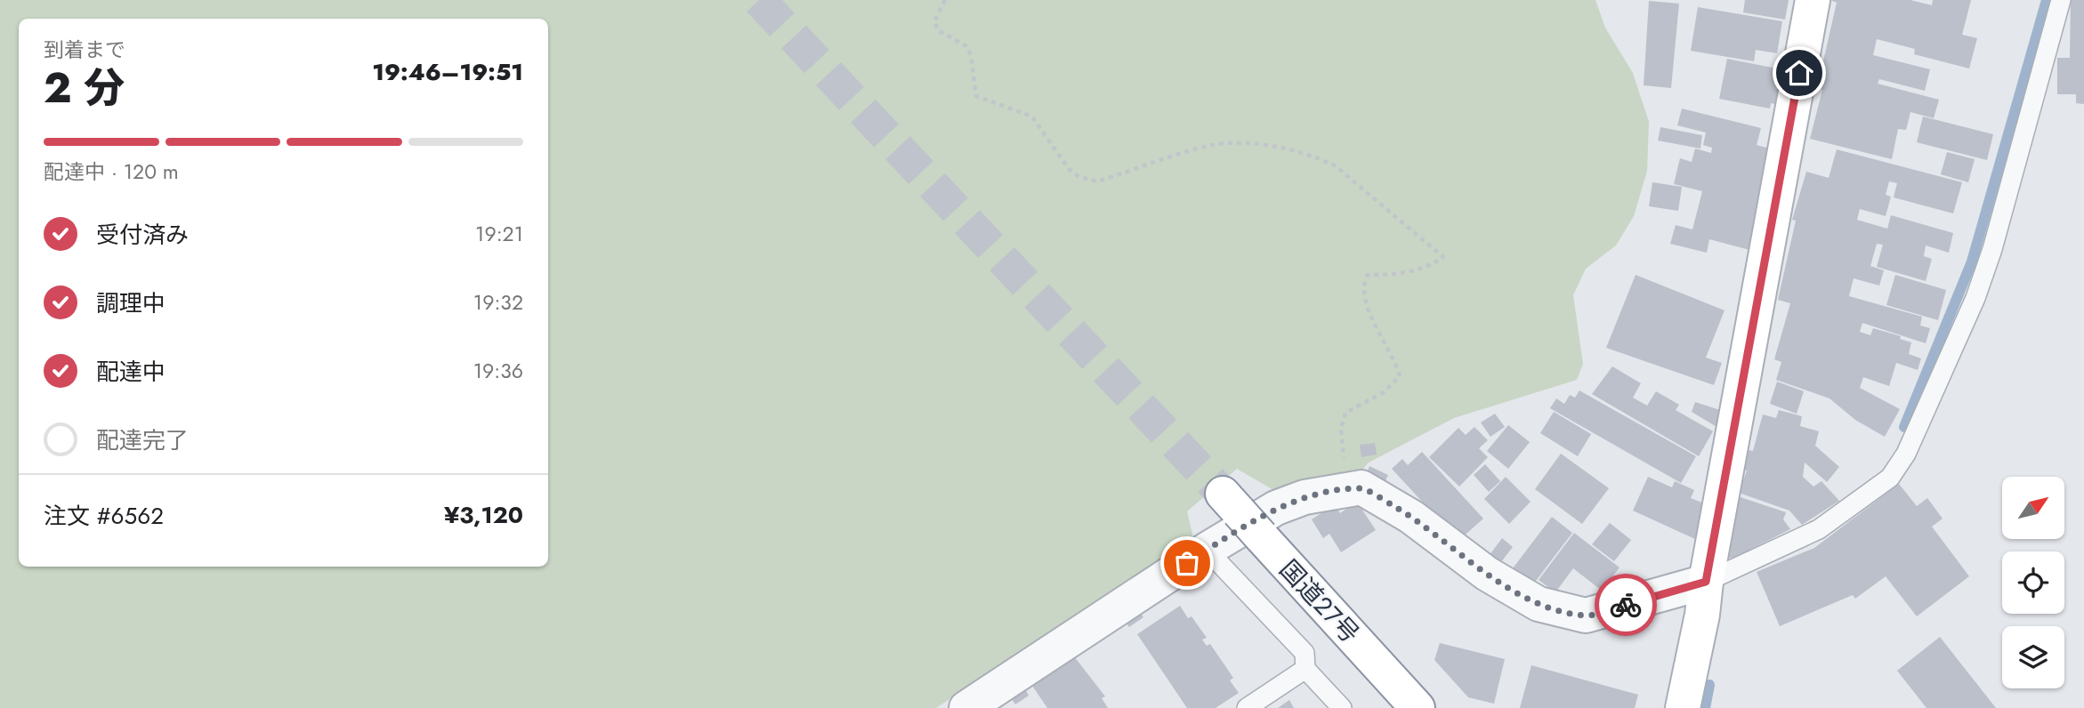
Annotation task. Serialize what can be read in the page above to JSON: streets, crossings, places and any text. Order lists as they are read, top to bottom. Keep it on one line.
{"streets":{"main road":["国道27号"]},"north":"top right","page":{"heading":["2 分","到着まで","19:46–19:51"],"panel":["注文 #6562","¥3,120"],"bar":"配達中 · 120 m","list":[["受付済み","19:21"],["調理中","19:32"],["配達中","19:36"],"配達完了"]}}
